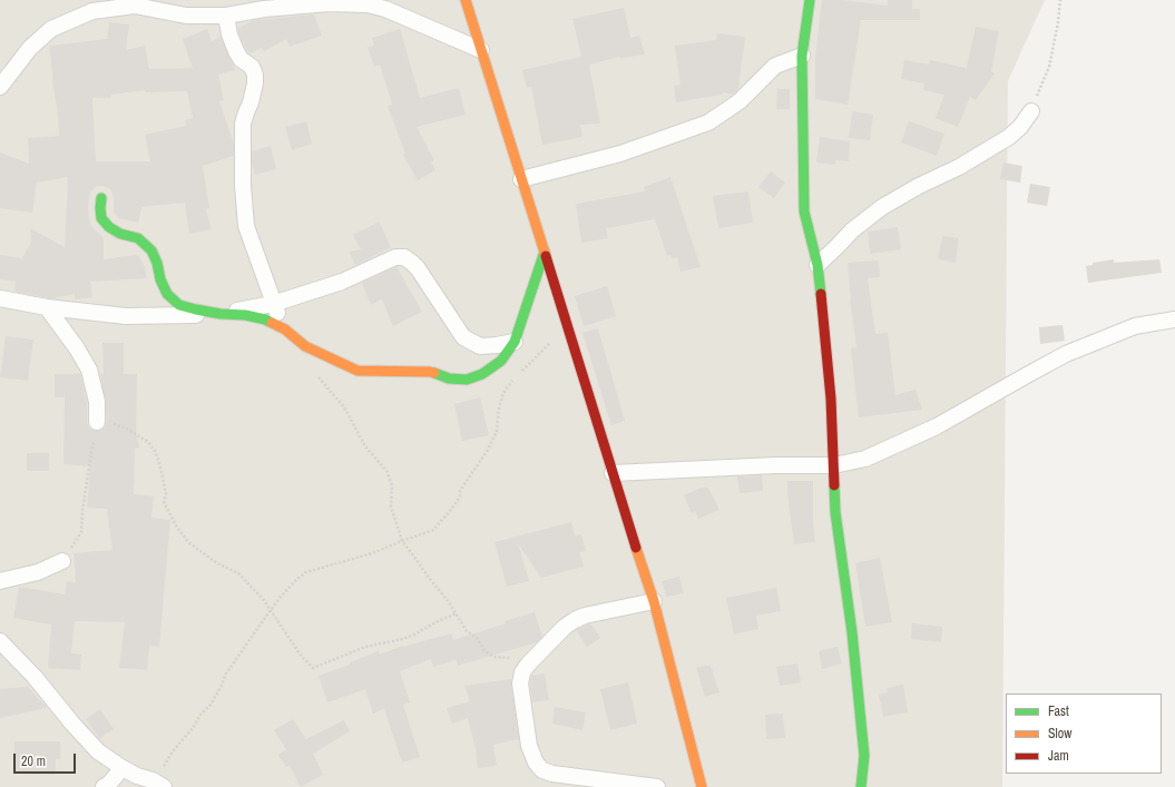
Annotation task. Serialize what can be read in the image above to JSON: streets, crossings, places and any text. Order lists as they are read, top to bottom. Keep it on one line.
{"legend":["Fast","Slow","Jam"],"scale_bar":"20 m"}
